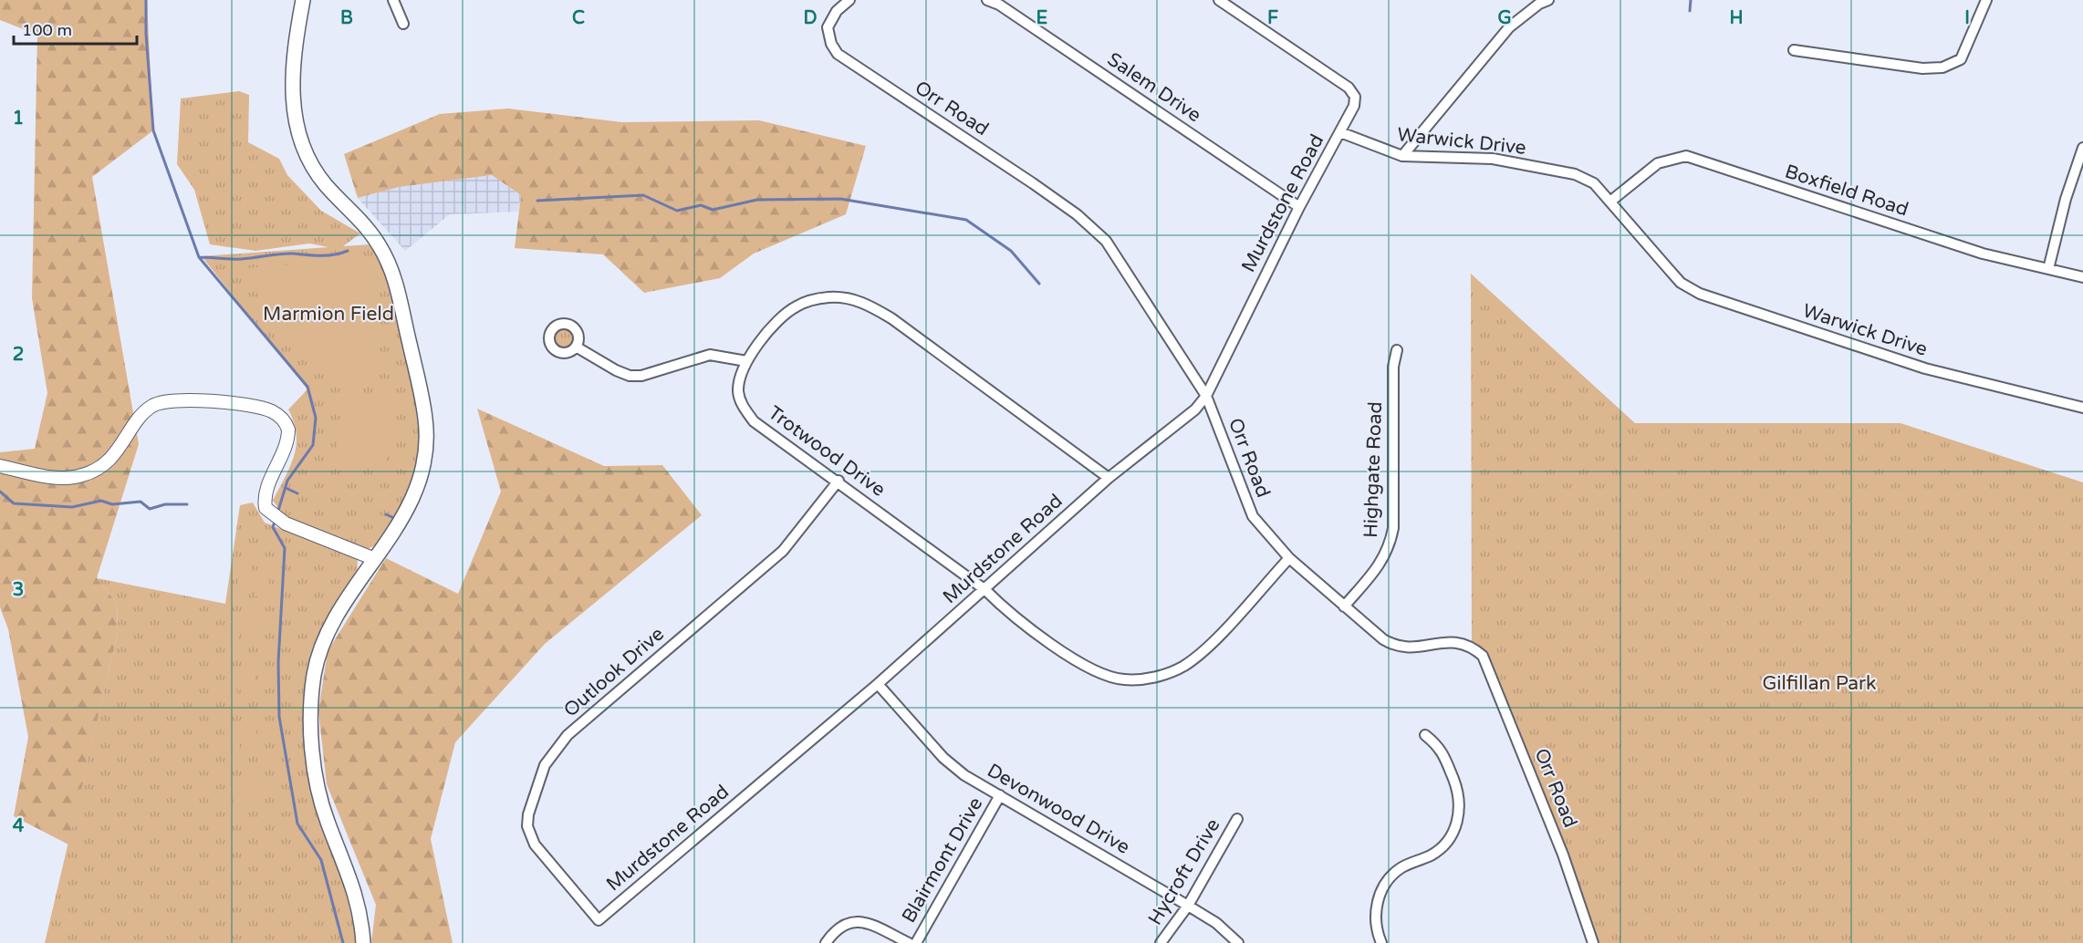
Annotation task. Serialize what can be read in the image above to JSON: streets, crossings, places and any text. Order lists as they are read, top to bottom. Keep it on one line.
{"streets":{"street":["Salem Drive","Orr Road","Warwick Drive","Boxfield Road","Murdstone Road","Trotwood Drive","Highgate Road","Outlook Drive","Devonwood Drive","Blairmont Drive","Hycroft Drive"]},"crossings":[["Salem Drive","Murdstone Road"],["Orr Road","Murdstone Road"],["Orr Road","Trotwood Drive"],["Orr Road","Highgate Road"],["Warwick Drive","Boxfield Road"],["Warwick Drive","Murdstone Road"],["Murdstone Road","Trotwood Drive"],["Murdstone Road","Outlook Drive"],["Murdstone Road","Devonwood Drive"],["Trotwood Drive","Outlook Drive"],["Devonwood Drive","Blairmont Drive"],["Devonwood Drive","Hycroft Drive"]],"parks":["Marmion Field","Gilfillan Park"],"scale_bar":"100 m","grid":{"columns":["B","C","D","E","F","G","H","I"],"rows":["1","2","3","4"]}}
